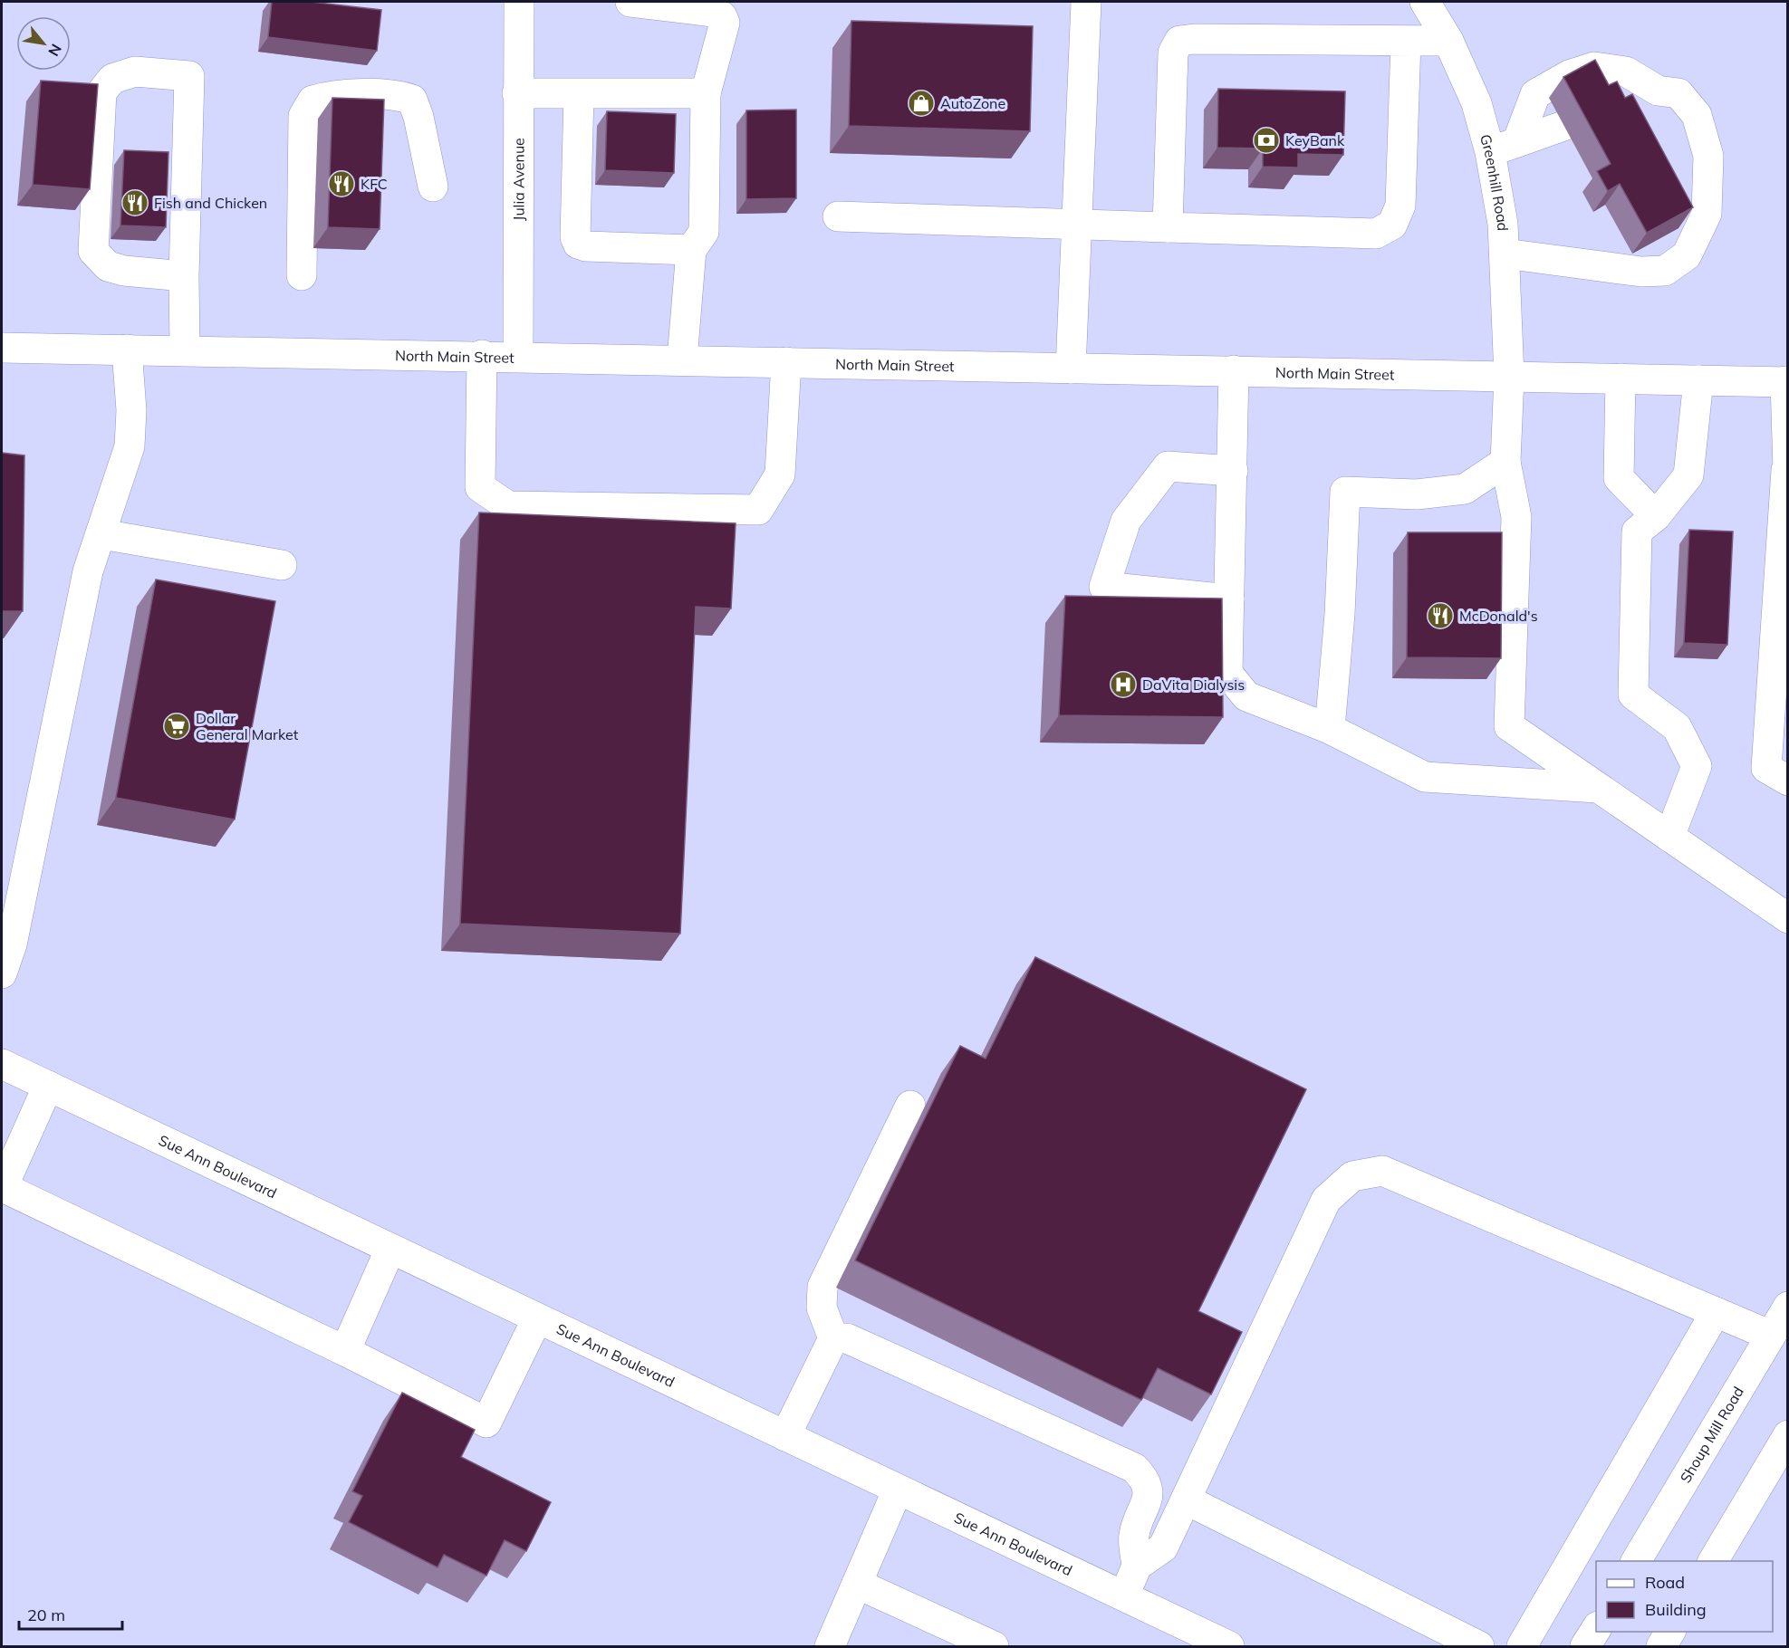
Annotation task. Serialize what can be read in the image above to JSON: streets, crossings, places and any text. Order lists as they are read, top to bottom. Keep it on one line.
{"streets":{"main road":["Julia Avenue","Greenhill Road","North Main Street","Sue Ann Boulevard","Shoup Mill Road"]},"crossings":[["Julia Avenue","North Main Street"],["Greenhill Road","North Main Street"]],"places":{"shop":["AutoZone"],"bank":["KeyBank"],"restaurant":["KFC","Fish and Chicken","McDonald's"],"hospital":["DaVita Dialysis"],"supermarket":["Dollar General Market"]},"legend":["Road","Building"],"scale_bar":"20 m","north":"bottom right"}
